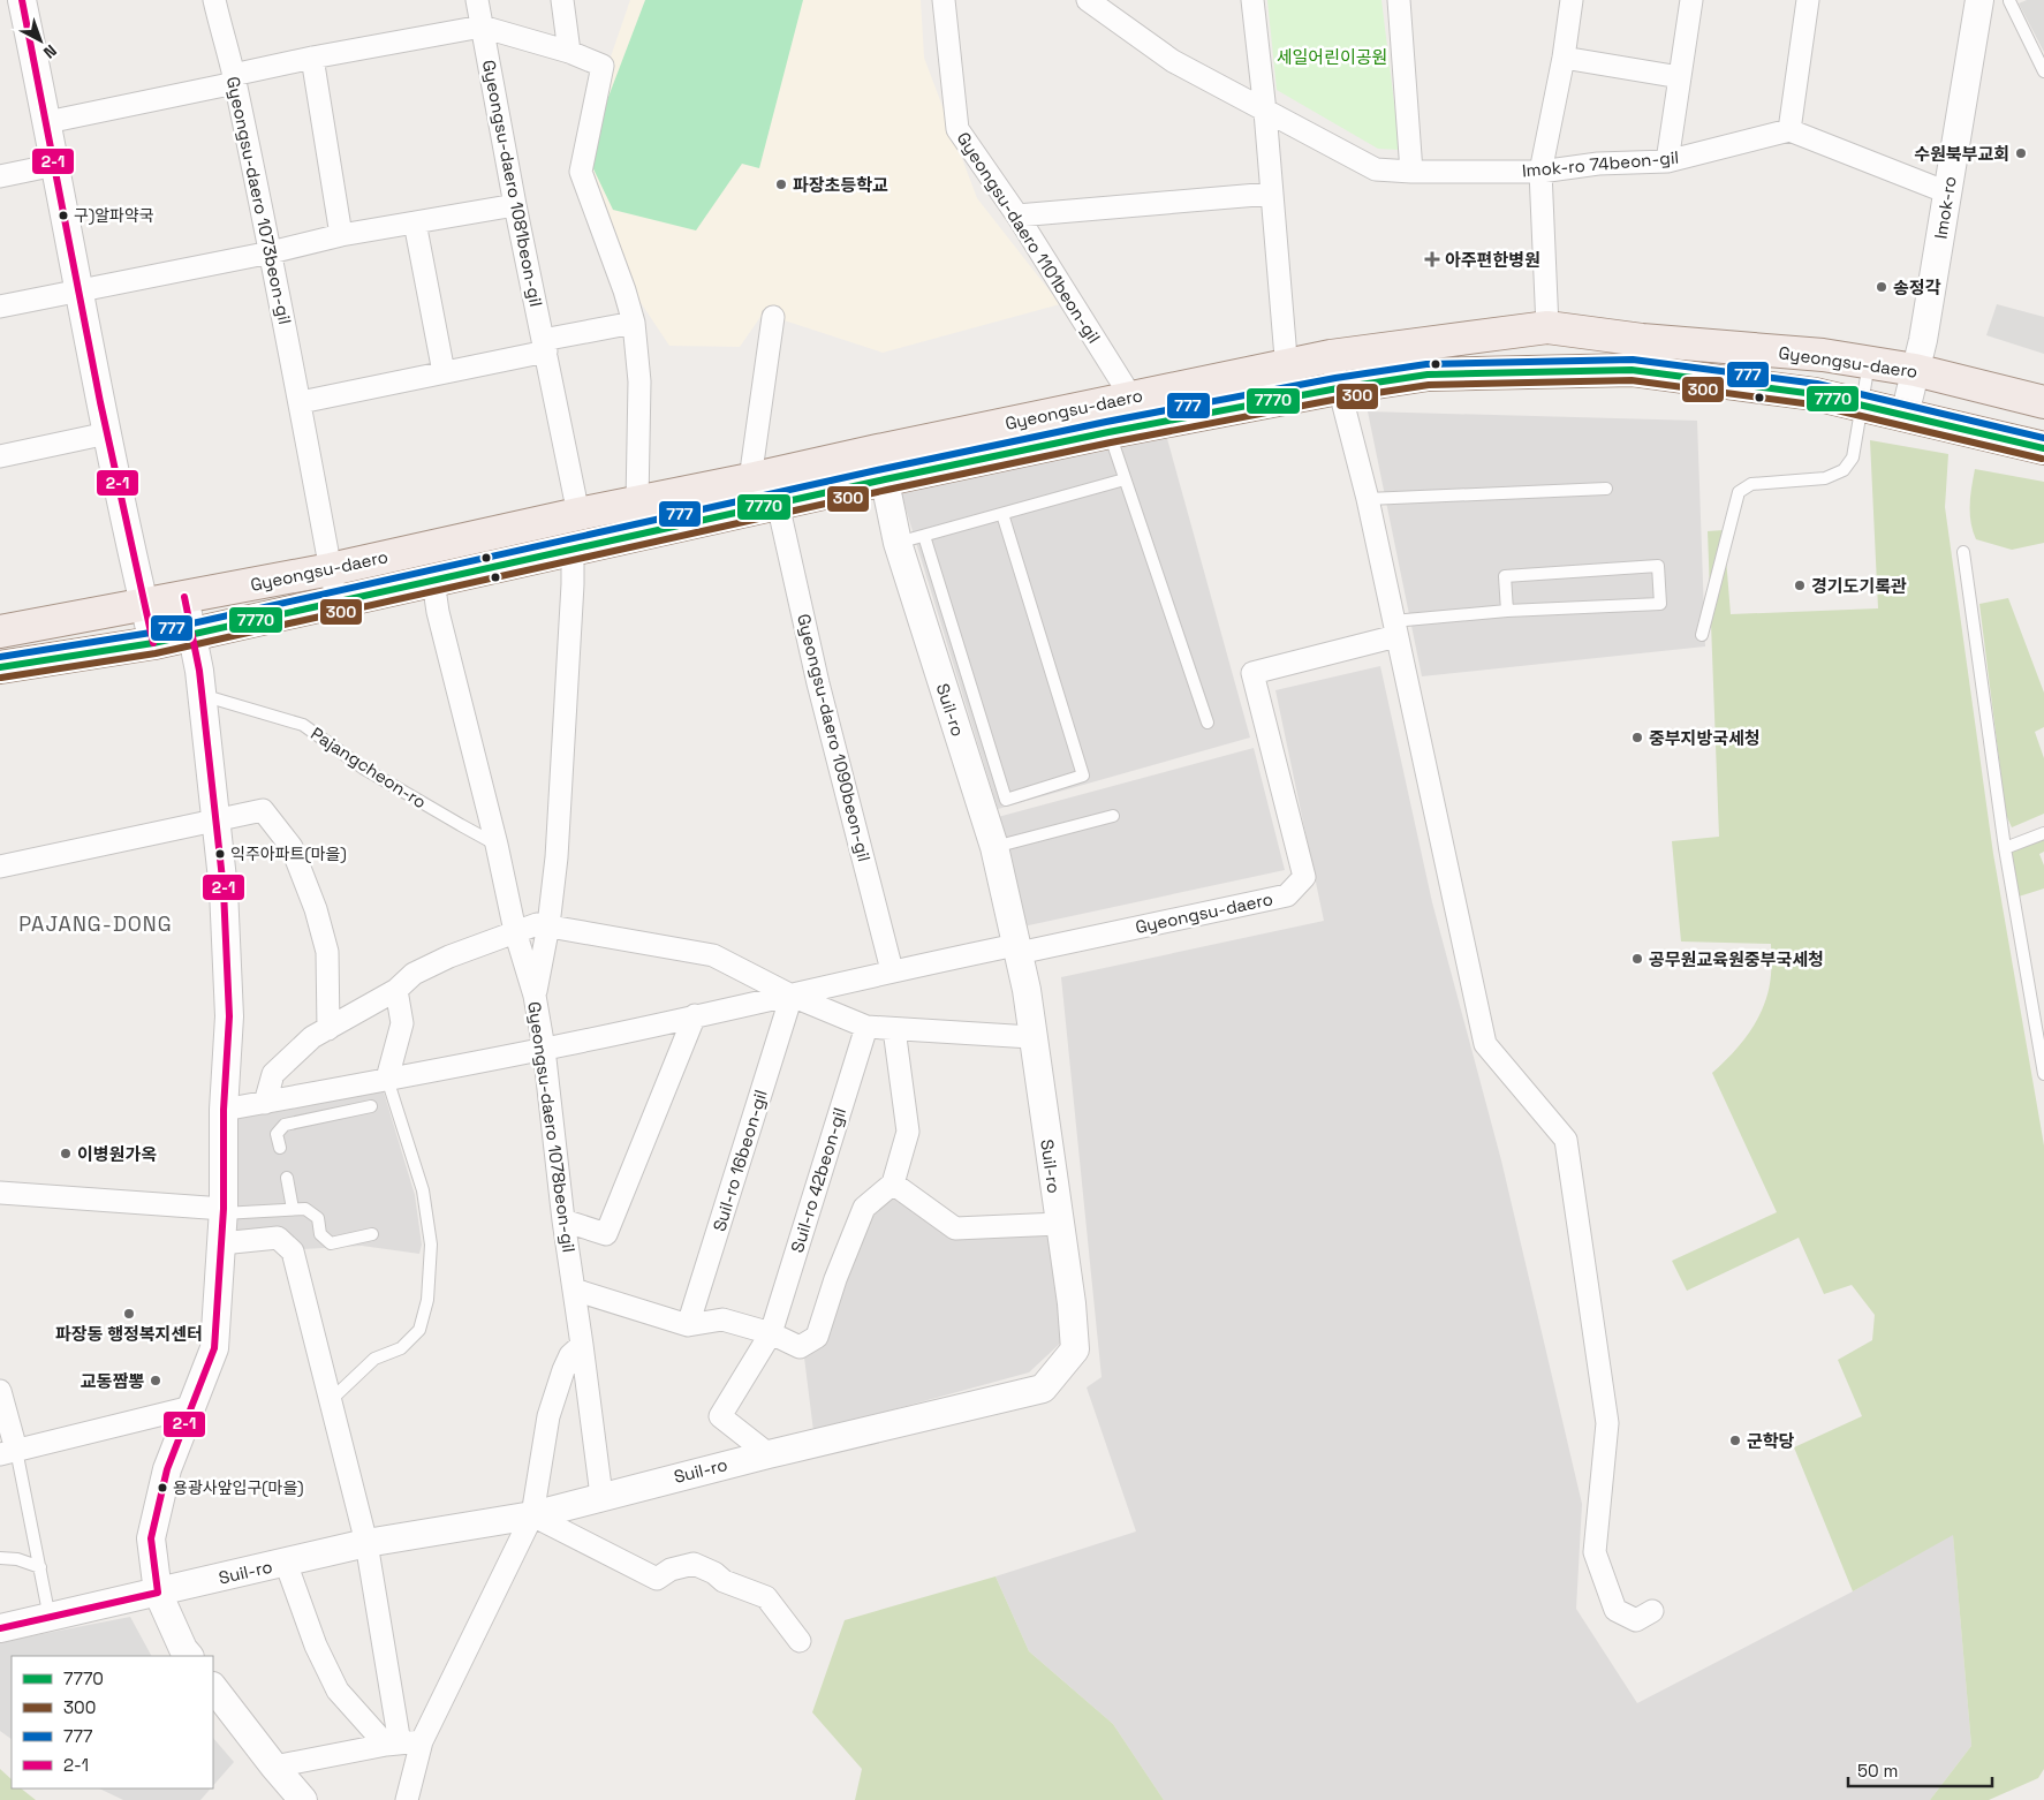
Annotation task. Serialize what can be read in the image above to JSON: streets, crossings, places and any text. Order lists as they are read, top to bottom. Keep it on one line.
{"streets":{"main road":["Gyeongsu-daero"],"street":["Imok-ro 74beon-gil","Gyeongsu-daero 1081beon-gil","Gyeongsu-daero 1073beon-gil","Imok-ro","Gyeongsu-daero 1101beon-gil","Suil-ro","Gyeongsu-daero 1090beon-gil","Gyeongsu-daero 1078beon-gil","Suil-ro 16beon-gil","Suil-ro 42beon-gil"],"lane":["Pajangcheon-ro"]},"crossings":[["Gyeongsu-daero 1081beon-gil","Gyeongsu-daero"],["Gyeongsu-daero 1073beon-gil","Gyeongsu-daero"],["Imok-ro","Gyeongsu-daero"],["Gyeongsu-daero 1101beon-gil","Gyeongsu-daero"],["Gyeongsu-daero","Suil-ro"],["Gyeongsu-daero","Gyeongsu-daero 1090beon-gil"],["Gyeongsu-daero","Gyeongsu-daero 1078beon-gil"],["Suil-ro","Gyeongsu-daero 1078beon-gil"],["Suil-ro","Suil-ro 42beon-gil"],["Pajangcheon-ro","Gyeongsu-daero 1078beon-gil"]],"districts":["PAJANG-DONG"],"parks":["세일어린이공원"],"places":{"other":["수원북부교회","파장초등학교","구)알파약국","송정각","경기도기록관","중부지방국세청","익주아파트(마을)","공무원교육원중부국세청","이병원가옥","파장동 행정복지센터","교동짬뽕","군학당","용광사앞입구(마을)"],"health":["아주편한병원"]},"lines":["transit line 2-1","transit line 777","transit line 7770","transit line 300"],"legend":["7770","300","777","2-1"],"scale_bar":"50 m","north":"bottom right"}
